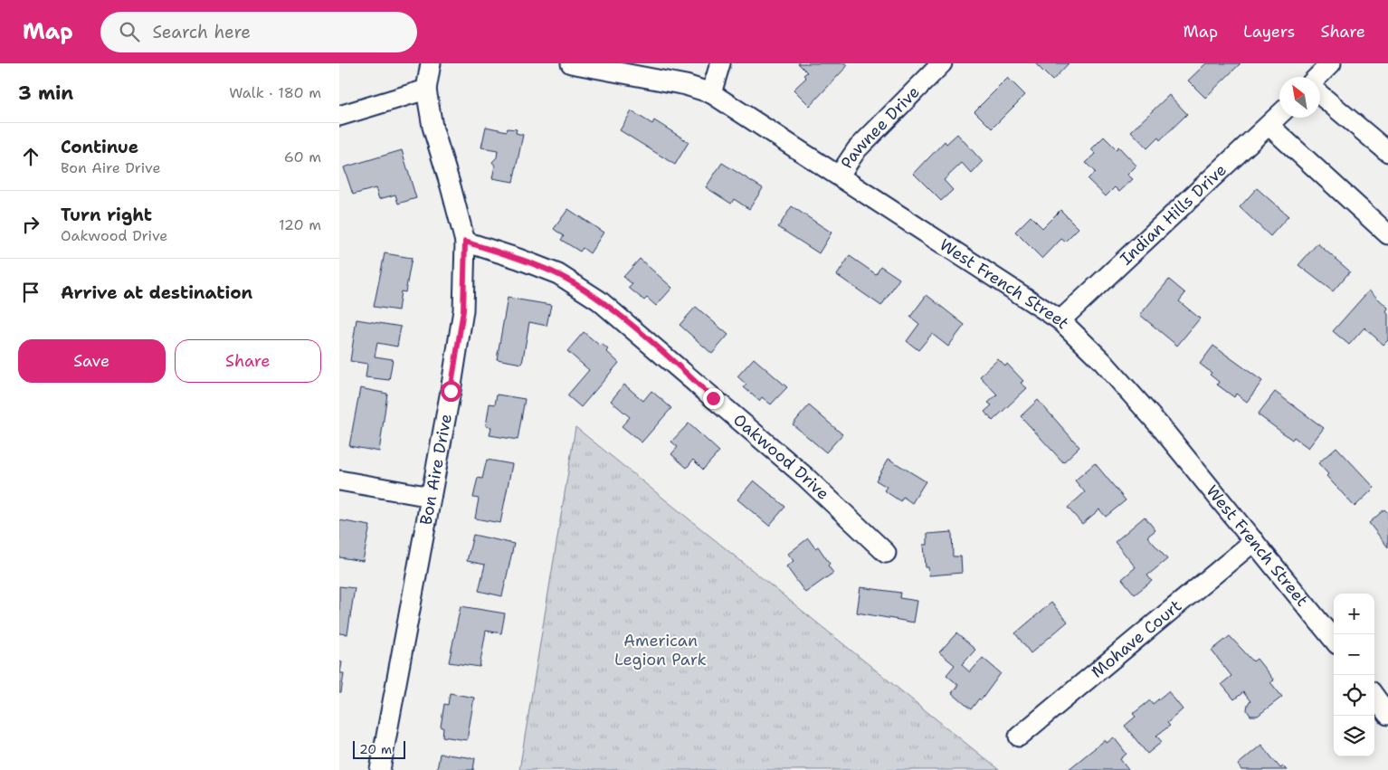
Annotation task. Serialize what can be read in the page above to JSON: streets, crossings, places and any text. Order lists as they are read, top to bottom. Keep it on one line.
{"streets":{"street":["Pawnee Drive","Indian Hills Drive","West French Street","Oakwood Drive","Bon Aire Drive","Mohave Court"]},"crossings":[["Pawnee Drive","West French Street"],["Indian Hills Drive","West French Street"],["West French Street","Mohave Court"],["Oakwood Drive","Bon Aire Drive"]],"parks":["American Legion Park"],"scale_bar":"20 m","north":"top left","page":{"header":"Map","search":"Search here","nav":["Map","Layers","Share"],"heading":["3 min","Walk · 180 m"],"list":[["Continue","Bon Aire Drive","60 m"],["Turn right","Oakwood Drive","120 m"],"Arrive at destination"],"buttons":["Save","Share"],"map_buttons":["+","−"],"scale":"20 m"}}
